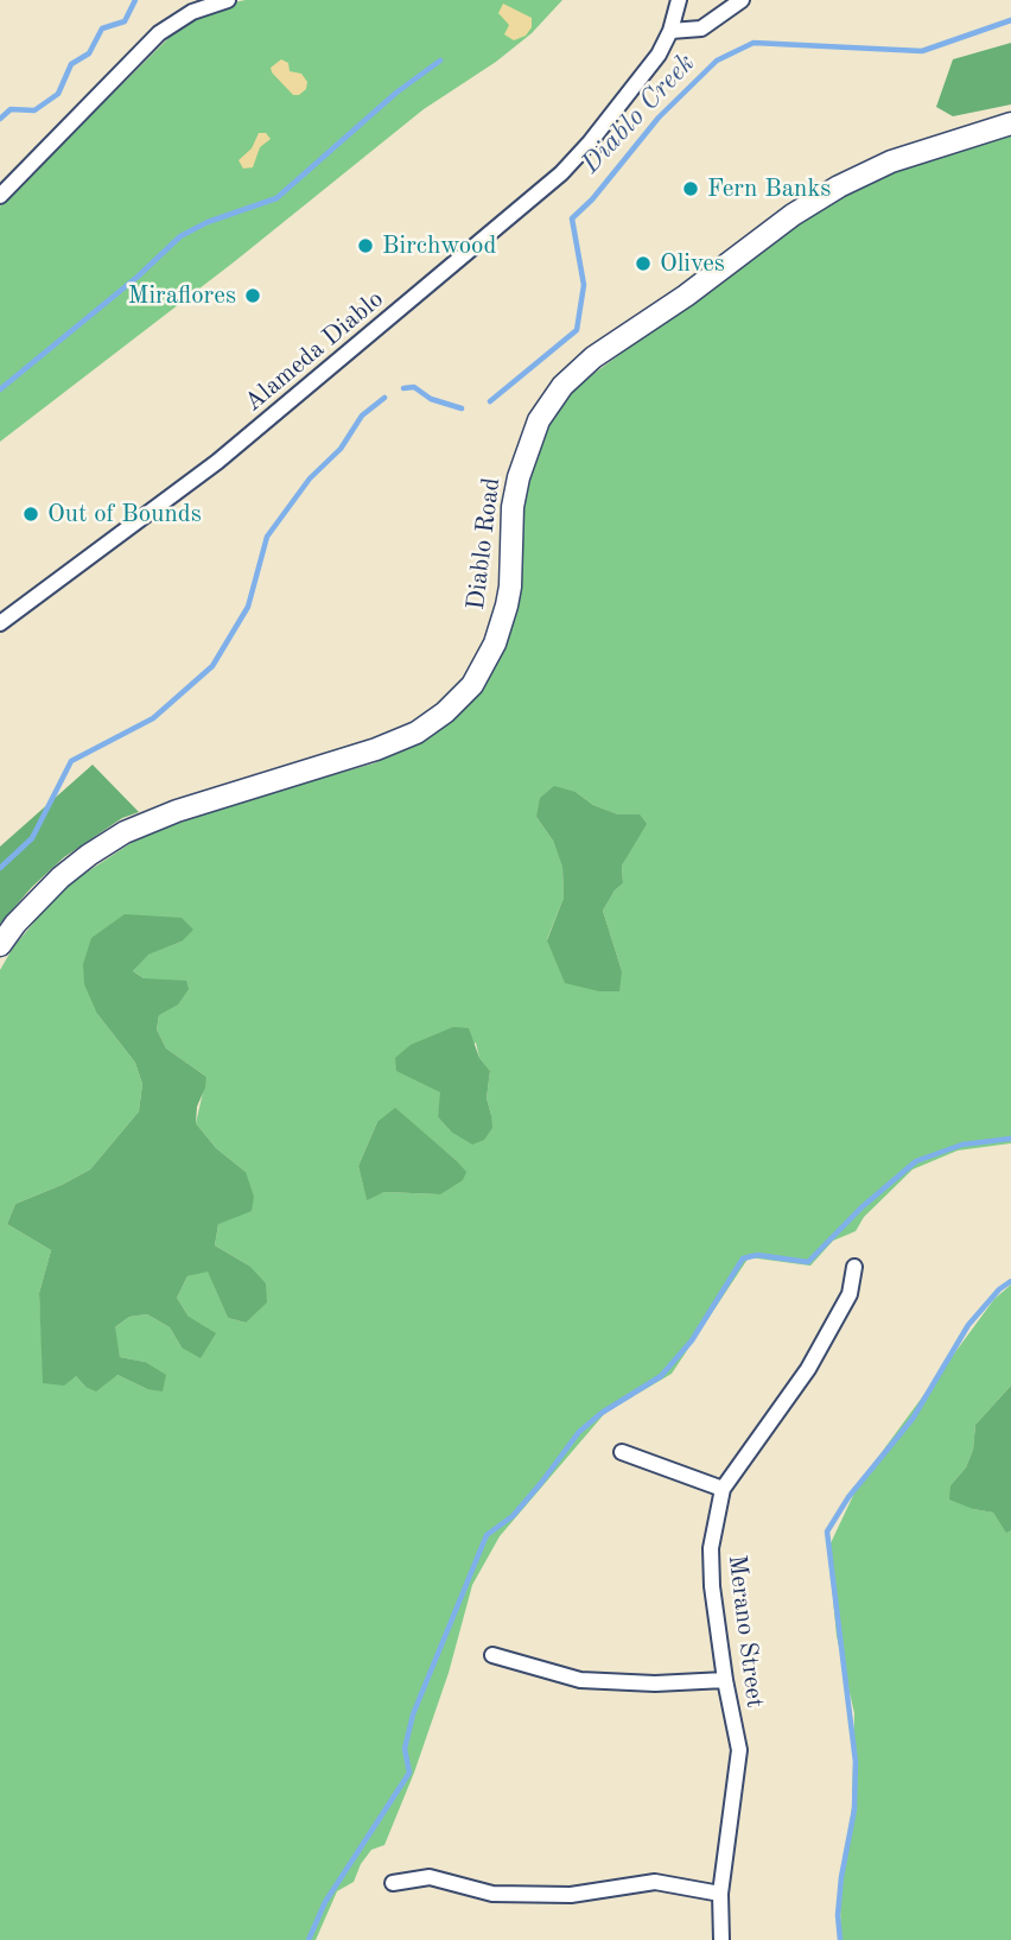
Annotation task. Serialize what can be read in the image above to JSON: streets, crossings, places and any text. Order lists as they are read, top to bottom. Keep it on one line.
{"streets":{"street":["Alameda Diablo","Diablo Road","Merano Street"]},"water":["Diablo Creek"],"places":["Fern Banks","Birchwood","Olives","Miraflores","Out of Bounds"]}
